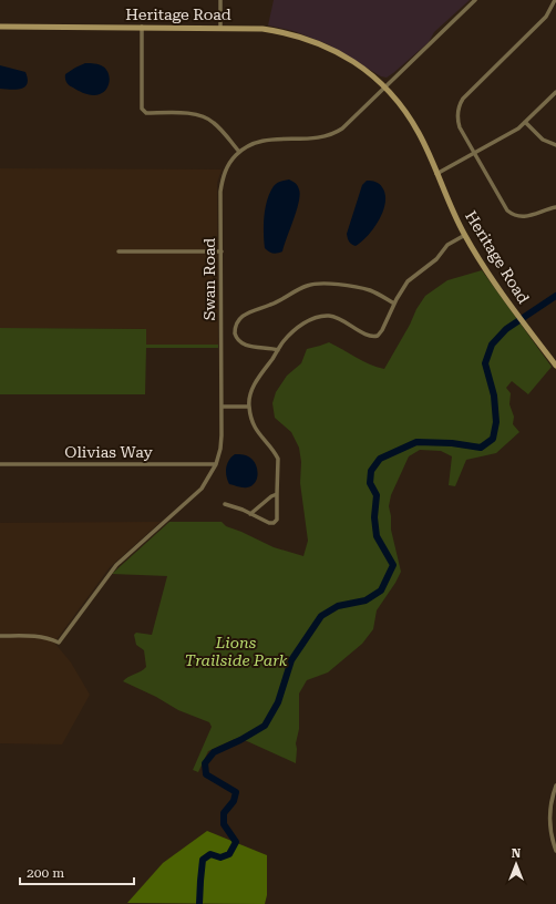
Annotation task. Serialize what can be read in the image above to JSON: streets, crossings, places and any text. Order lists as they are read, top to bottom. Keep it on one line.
{"streets":{"main road":["Heritage Road"],"street":["Swan Road","Olivias Way"]},"crossings":[["Heritage Road","Swan Road"],["Swan Road","Olivias Way"]],"parks":["Lions Trailside Park"],"scale_bar":"200 m","north":"top"}
